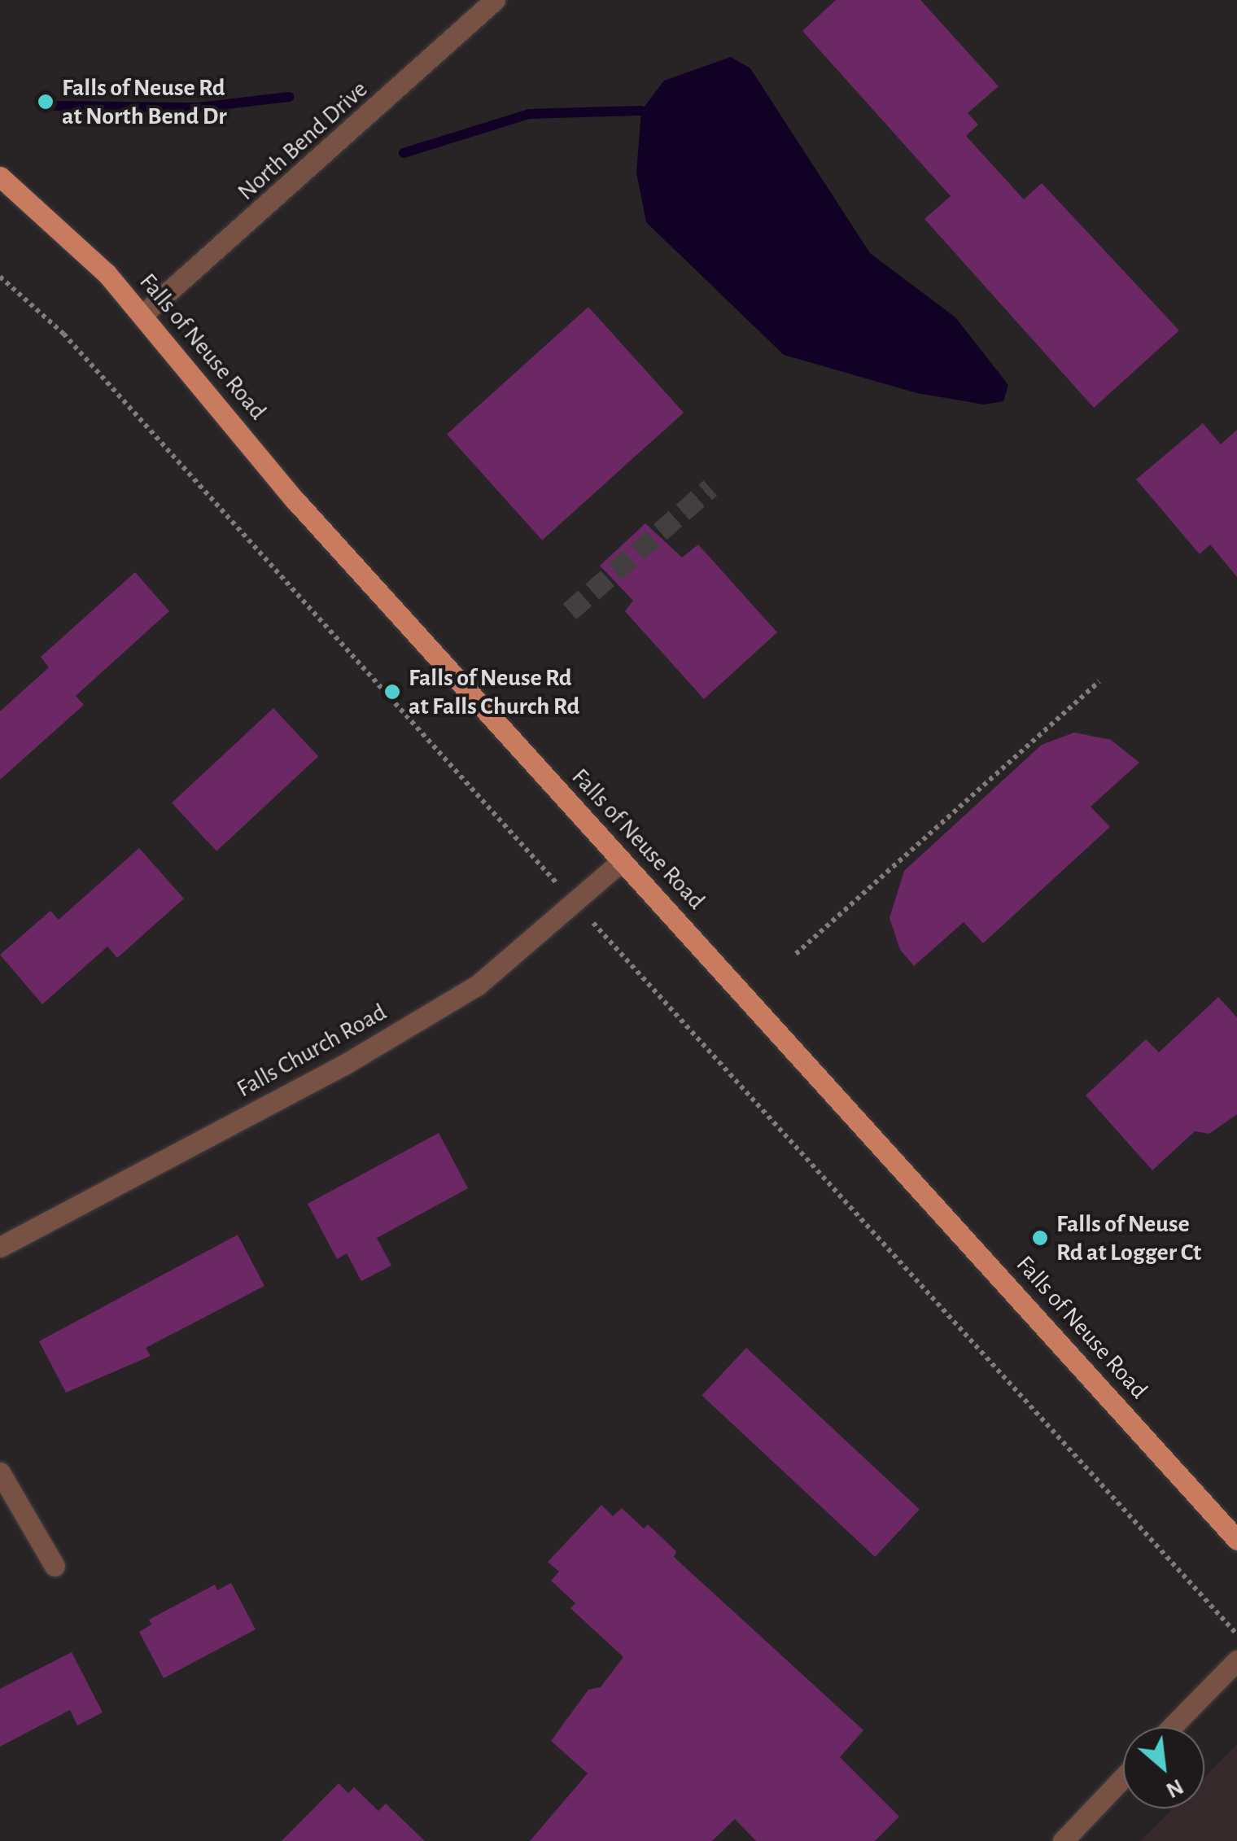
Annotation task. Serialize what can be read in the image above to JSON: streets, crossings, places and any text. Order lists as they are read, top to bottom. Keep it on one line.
{"streets":{"main road":["Falls of Neuse Road"],"street":["North Bend Drive","Falls Church Road"]},"crossings":[["North Bend Drive","Falls of Neuse Road"],["Falls of Neuse Road","Falls Church Road"]],"places":["Falls of Neuse Rd at North Bend Dr","Falls of Neuse Rd at Falls Church Rd","Falls of Neuse Rd at Logger Ct"],"north":"bottom right"}
